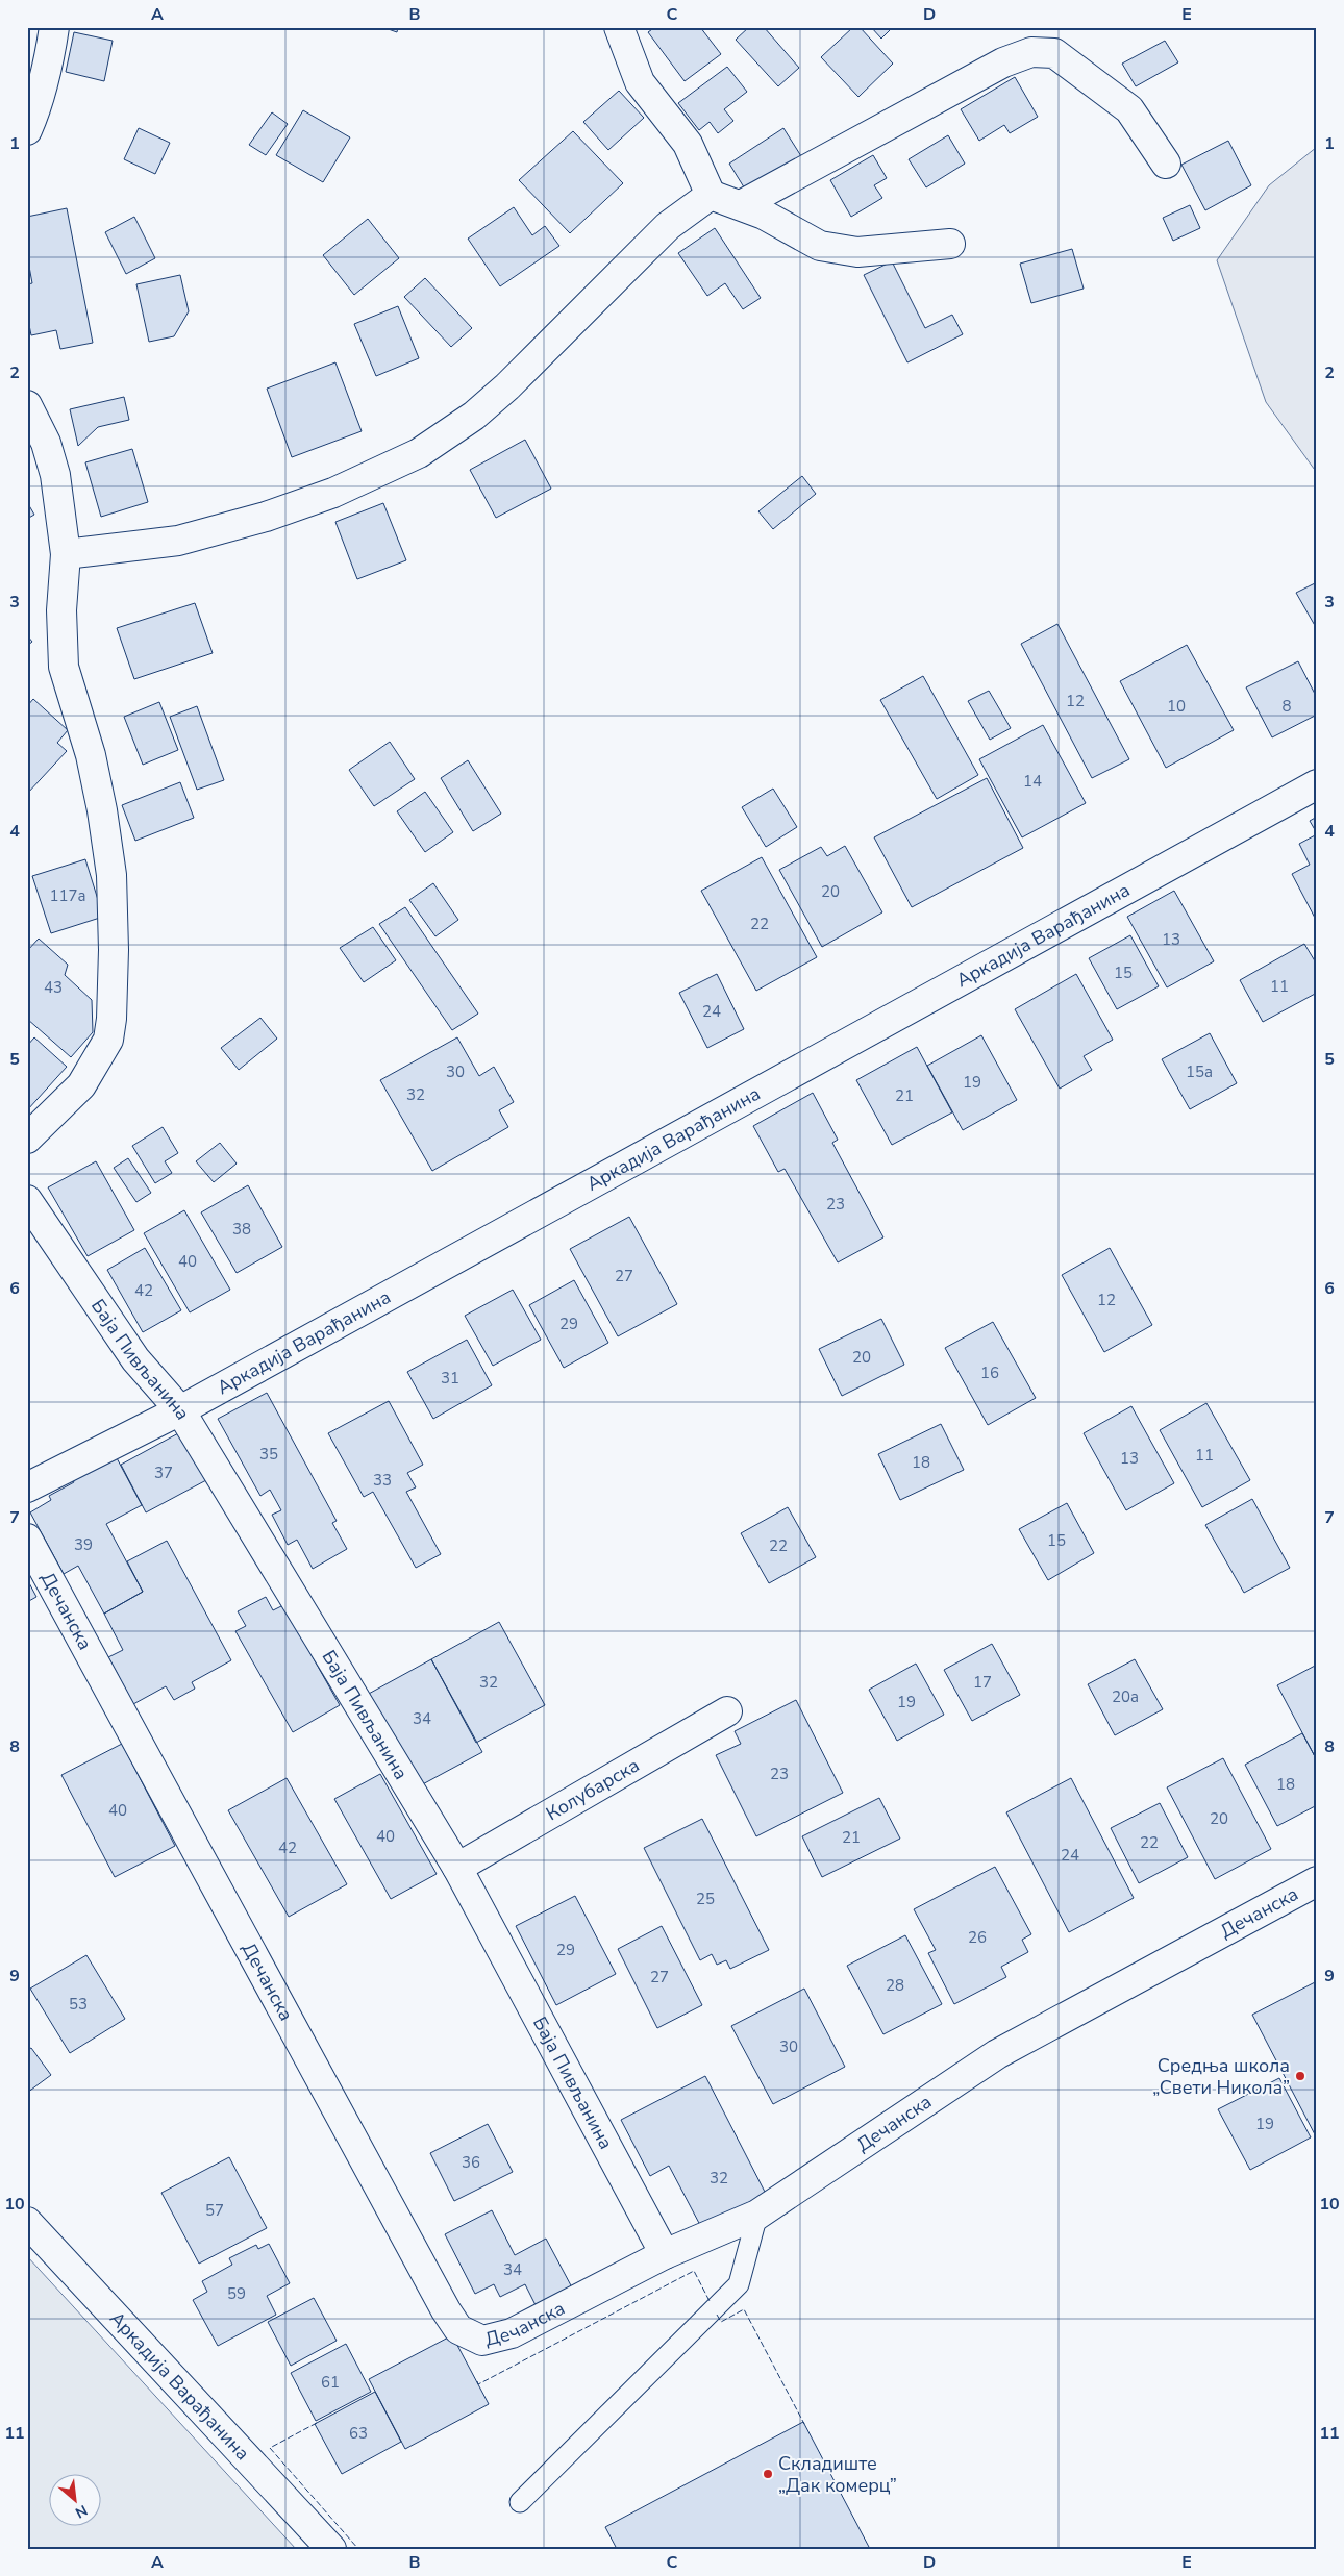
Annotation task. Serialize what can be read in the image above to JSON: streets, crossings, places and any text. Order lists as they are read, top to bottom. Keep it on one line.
{"streets":{"street":["Аркадија Варађанина","Баја Пивљанина","Дечанска","Колубарска"]},"crossings":[["Аркадија Варађанина","Баја Пивљанина"],["Баја Пивљанина","Дечанска"],["Баја Пивљанина","Колубарска"]],"places":["Средња школа „Свети Никола”","Складиште „Дак комерц”"],"house_numbers":["12","10","8","14","20","117a","22","13","15","11","43","24","30","15a","19","32","21","23","38","40","27","42","12","29","20","16","31","35","11","13","18","37","33","15","39","22","32","17","20a","19","34","23","18","40","20","40","21","22","42","24","25","26","29","27","28","53","30","19","36","32","57","34","59","61","63"],"north":"bottom right","grid":{"columns":["A","B","C","D","E"],"rows":["1","2","3","4","5","6","7","8","9","10","11"]}}
